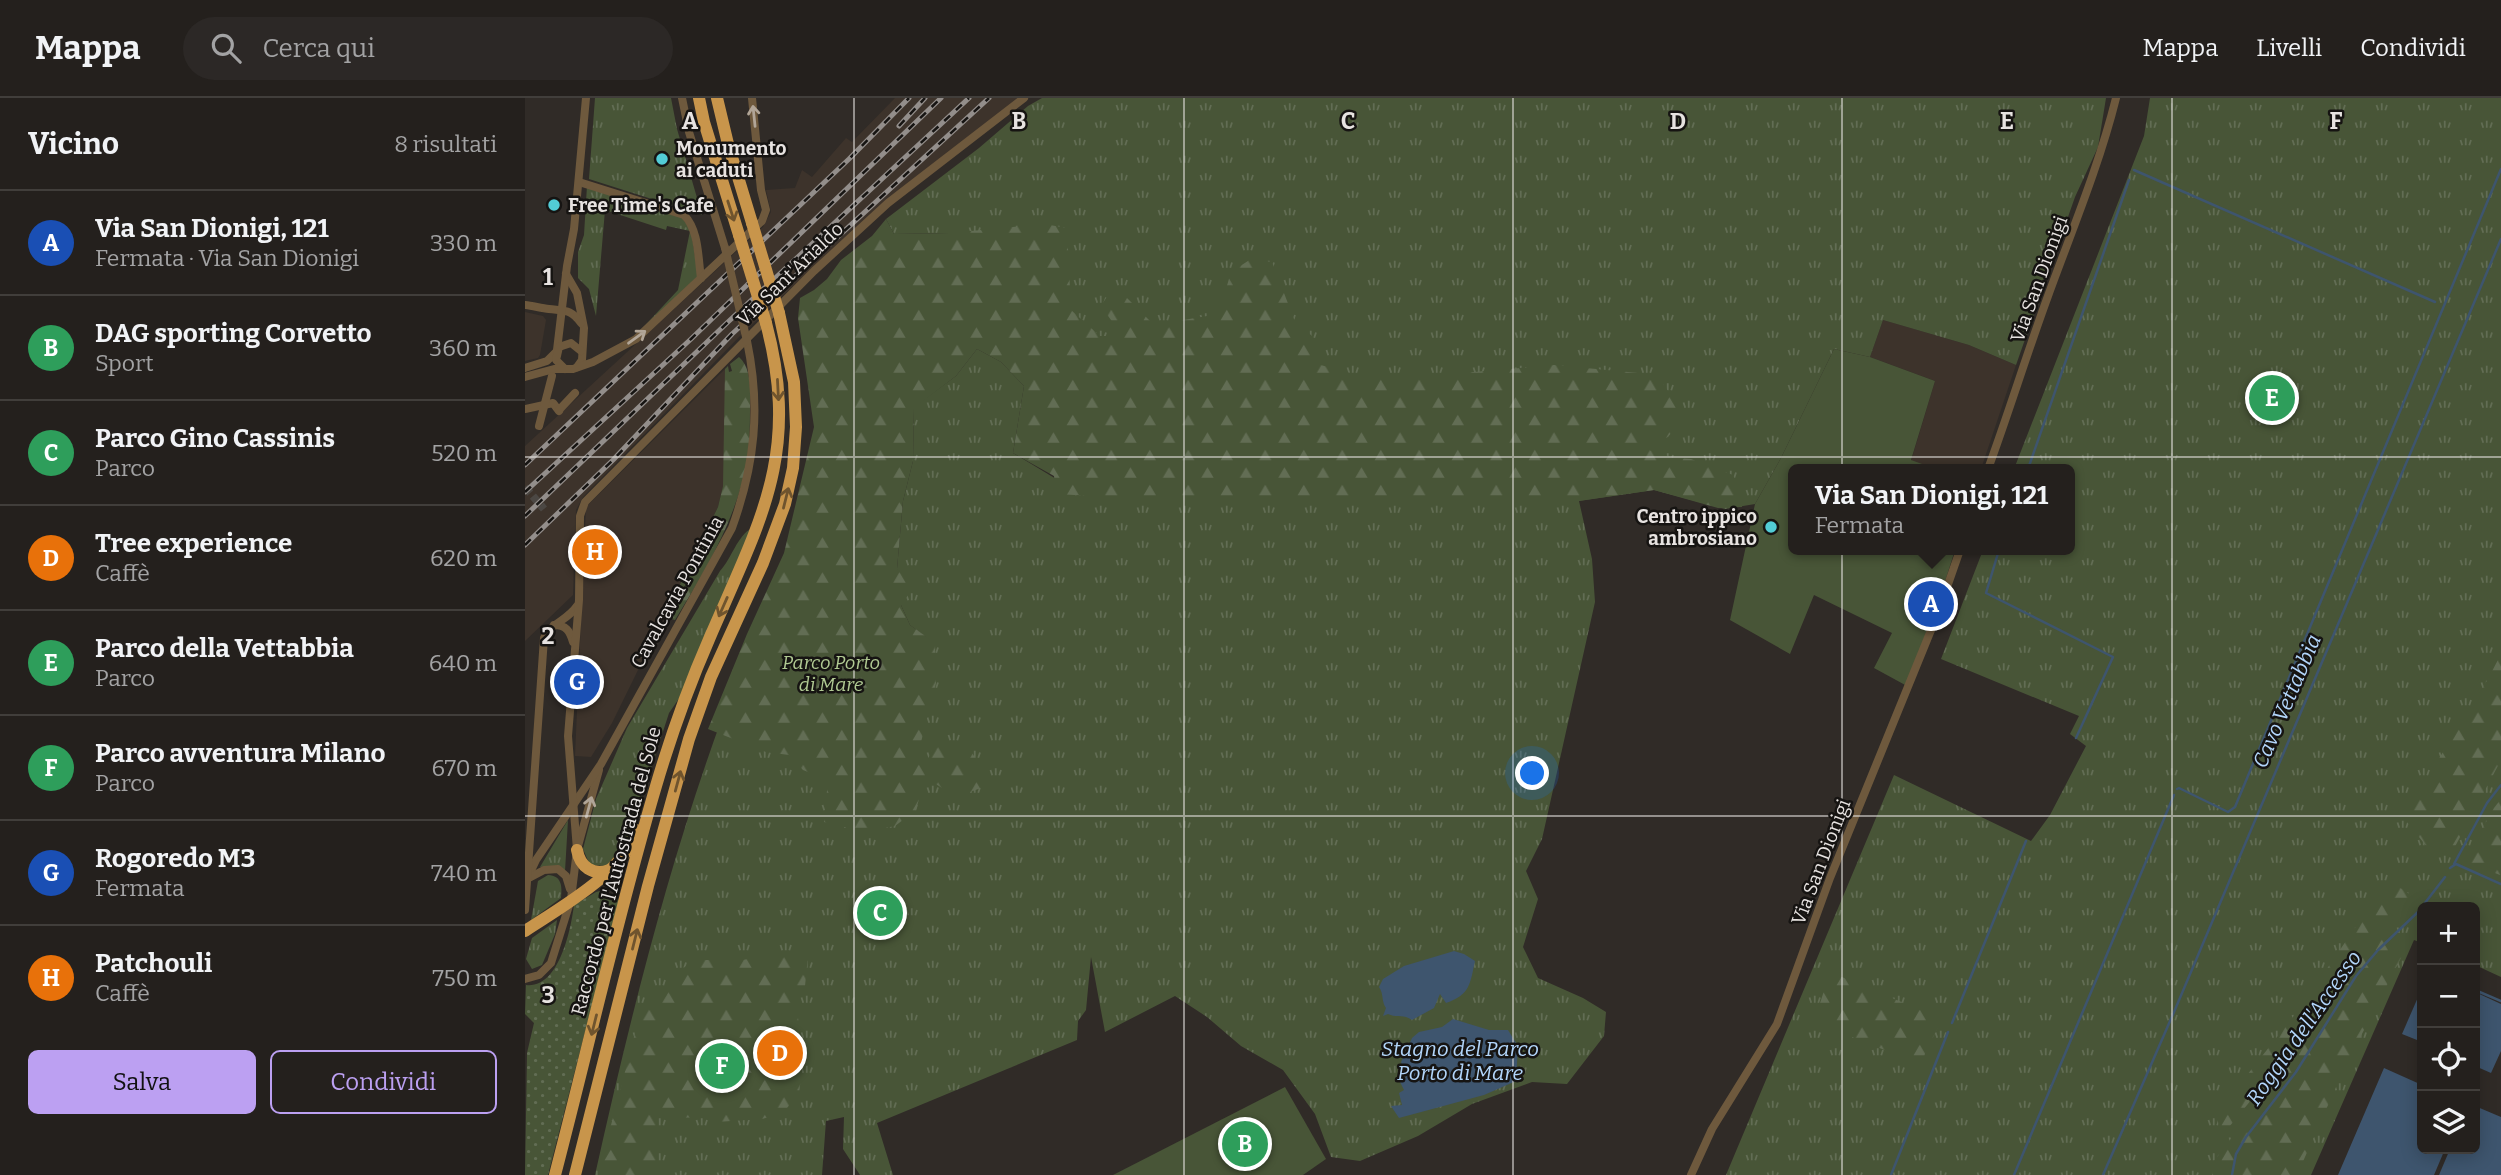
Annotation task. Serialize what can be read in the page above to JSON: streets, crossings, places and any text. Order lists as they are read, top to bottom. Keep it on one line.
{"streets":{"highway":["Raccordo per l'Autostrada del Sole"],"street":["Via Sant'Arialdo","Via San Dionigi","Cavalcavia Pontinia"]},"water":["Cavo Vettabbia","Roggia dell'Accesso","Stagno del Parco Porto di Mare"],"parks":["Parco Porto di Mare"],"places":["Monumento ai caduti","Free Time's Cafe","Centro ippico ambrosiano"],"page":{"header":"Mappa","search":"Cerca qui","nav":["Mappa","Livelli","Condividi"],"heading":["Vicino","8 risultati"],"list":[{"mark":"A","name":"Via San Dionigi, 121","note":"Fermata · Via San Dionigi","value":"330 m"},{"mark":"B","name":"DAG sporting Corvetto","note":"Sport","value":"360 m"},{"mark":"C","name":"Parco Gino Cassinis","note":"Parco","value":"520 m"},{"mark":"D","name":"Tree experience","note":"Caffè","value":"620 m"},{"mark":"E","name":"Parco della Vettabbia","note":"Parco","value":"640 m"},{"mark":"F","name":"Parco avventura Milano","note":"Parco","value":"670 m"},{"mark":"G","name":"Rogoredo M3","note":"Fermata","value":"740 m"},{"mark":"H","name":"Patchouli","note":"Caffè","value":"750 m"}],"pins":["E","H","A","G","C","D","F","B"],"popup":["Via San Dionigi, 121","Fermata"],"map_buttons":["+","−"],"buttons":["Salva","Condividi"]},"grid":{"columns":["A","B","C","D","E","F"],"rows":["1","2","3"]}}
